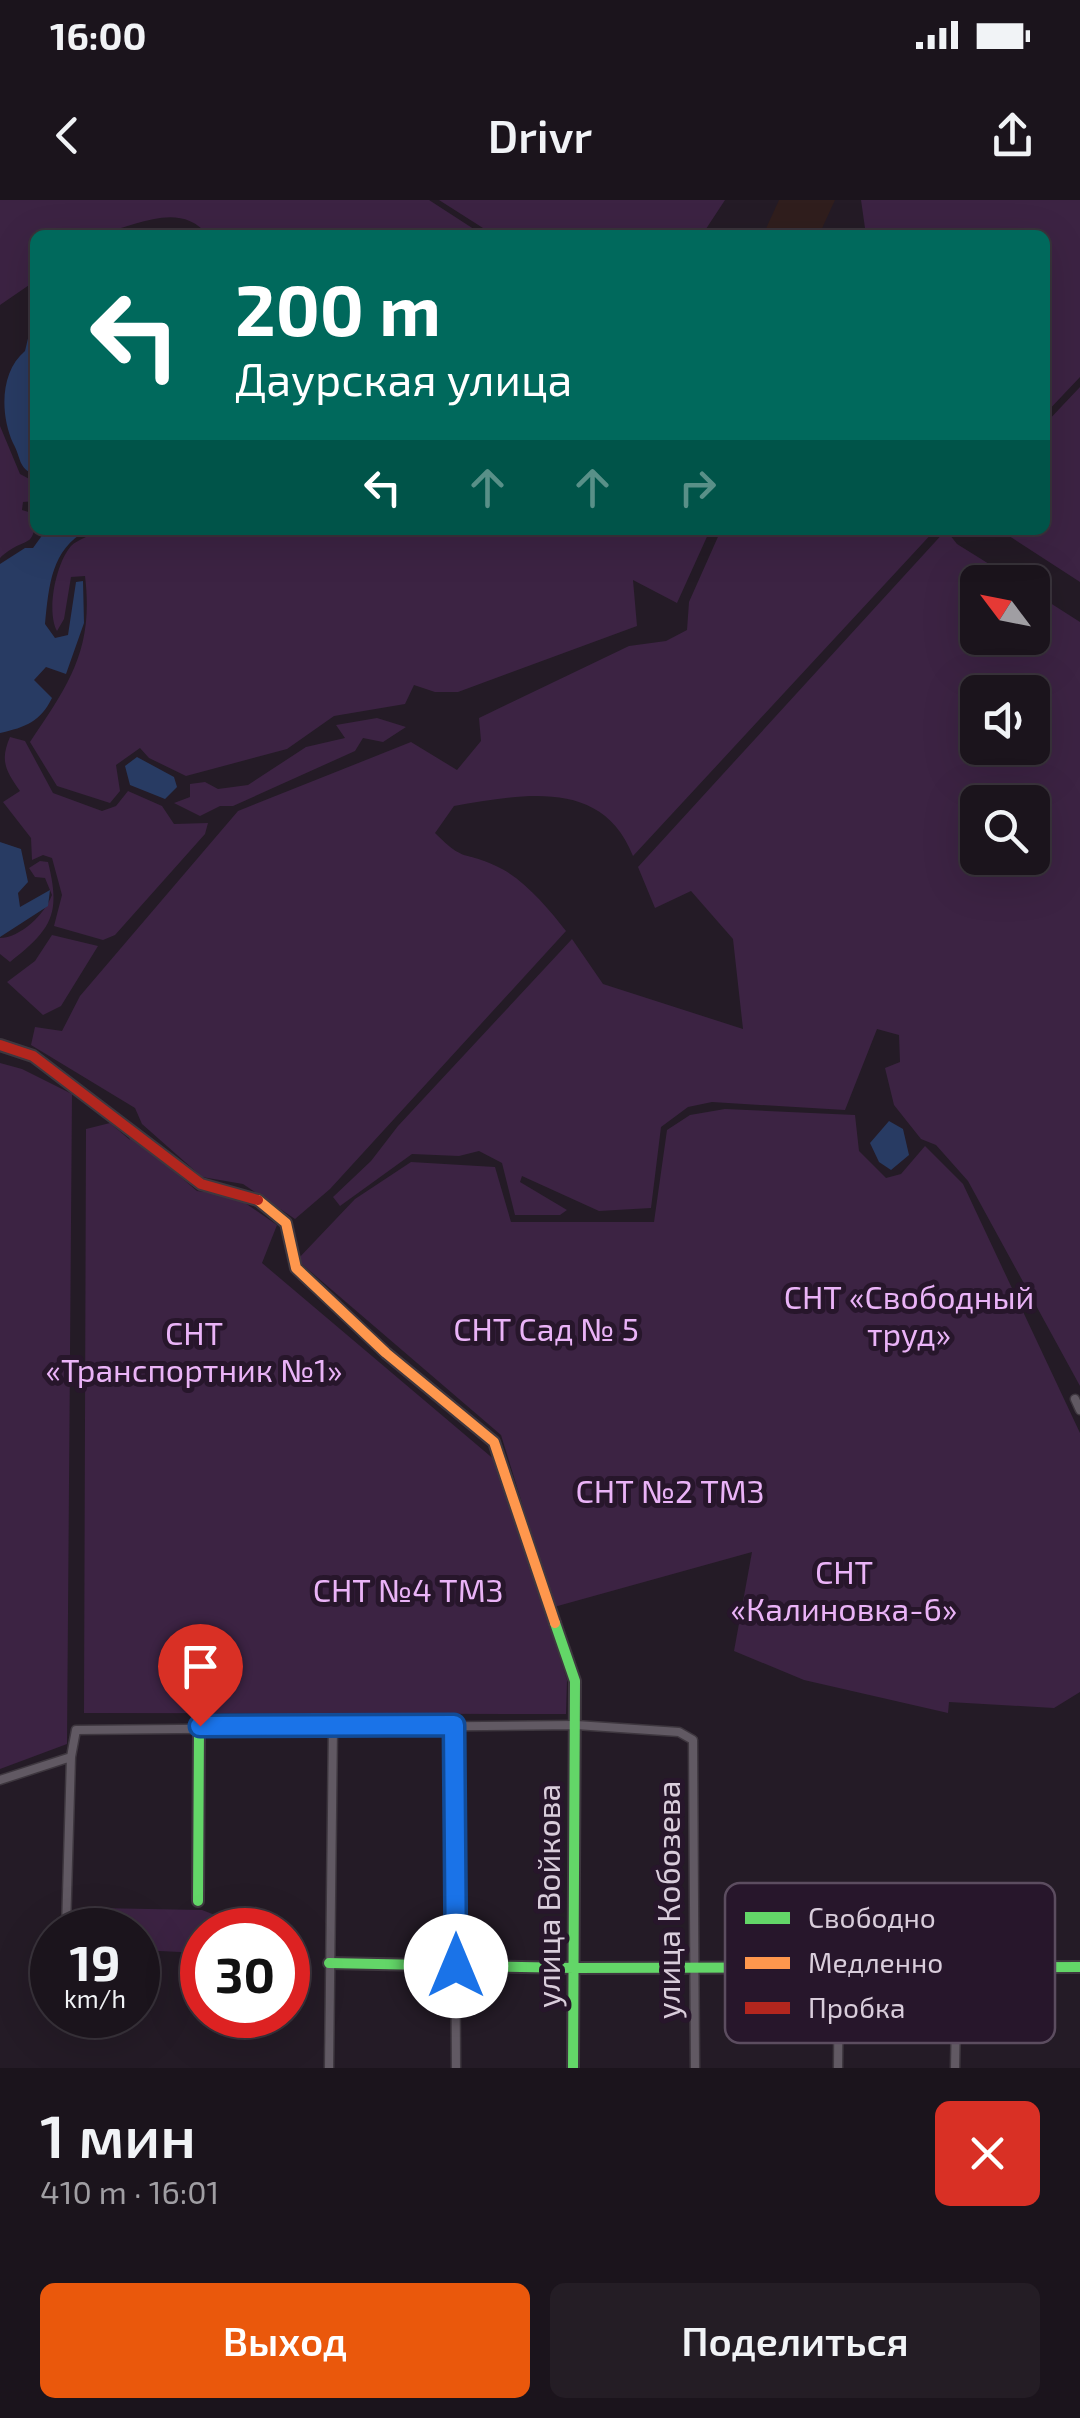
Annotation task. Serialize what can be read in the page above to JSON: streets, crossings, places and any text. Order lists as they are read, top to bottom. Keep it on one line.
{"streets":{"street":["улица Войкова","улица Кобозева"]},"crossings":[["улица Войкова","улица Кобозева"]],"parks":["СНТ «Свободный труд»","СНТ Сад № 5","СНТ «Транспортник №1»","СНТ №2 ТМЗ","СНТ «Калиновка-6»","СНТ №4 ТМЗ"],"legend":["Свободно","Медленно","Пробка"],"north":"top left","page":{"status":"16:00","header":"Drivr","turn":["200 m","Даурская улица"],"speed":"19 km/h","limit":"30","heading":["1 мин","410 m · 16:01"],"buttons":["Выход","Поделиться"]}}
